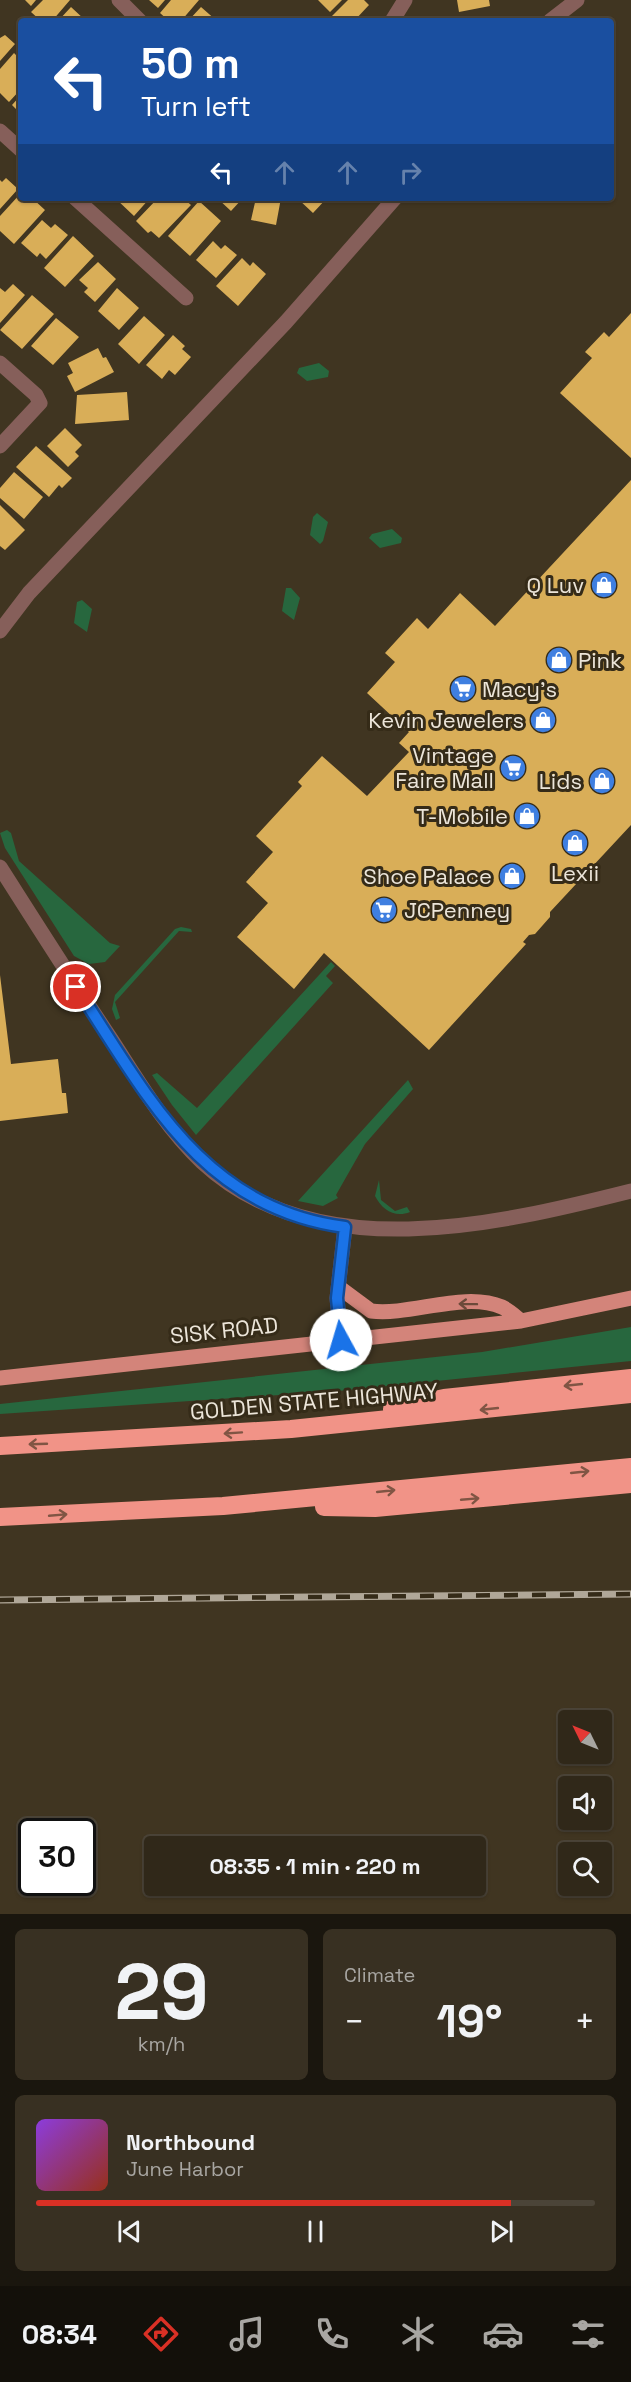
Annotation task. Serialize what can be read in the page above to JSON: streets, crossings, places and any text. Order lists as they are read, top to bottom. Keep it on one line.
{"streets":{"highway":["GOLDEN STATE HIGHWAY"],"main road":["SISK ROAD"]},"places":{"shop":["Q Luv","Pink","Kevin Jewelers","Lids","T-Mobile","Lexii","Shoe Palace"],"supermarket":["Macy's","Vintage Faire Mall","JCPenney"]},"north":"top left","page":{"turn":["50 m","Turn left"],"limit":"30","trip":"08:35 · 1 min · 220 m","tile":[["29","km/h"],"Climate"],"heat":["−","19°","+"],"song":["Northbound","June Harbor"],"tabs":"08:34"}}
